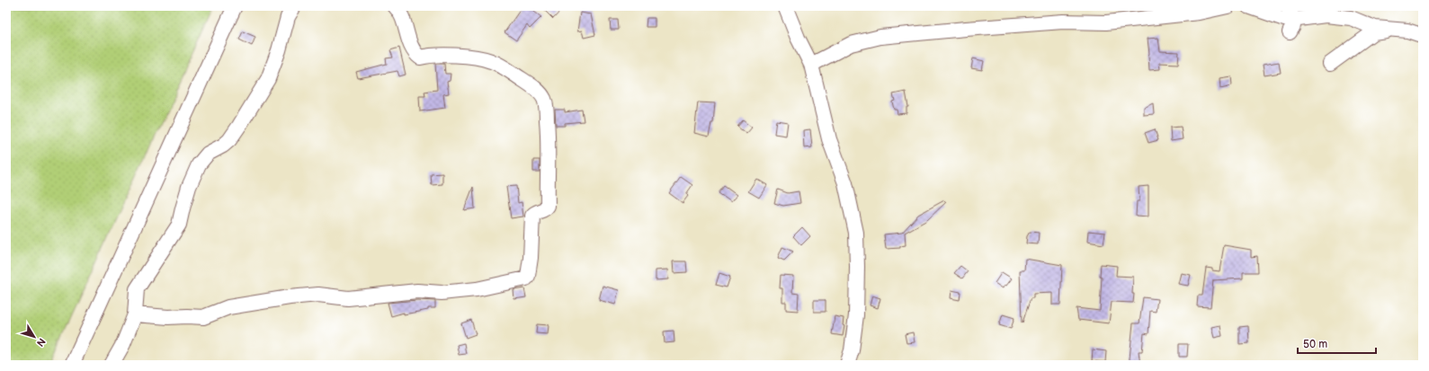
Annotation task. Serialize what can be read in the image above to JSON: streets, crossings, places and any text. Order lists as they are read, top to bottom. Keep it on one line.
{"scale_bar":"50 m","north":"bottom right"}
